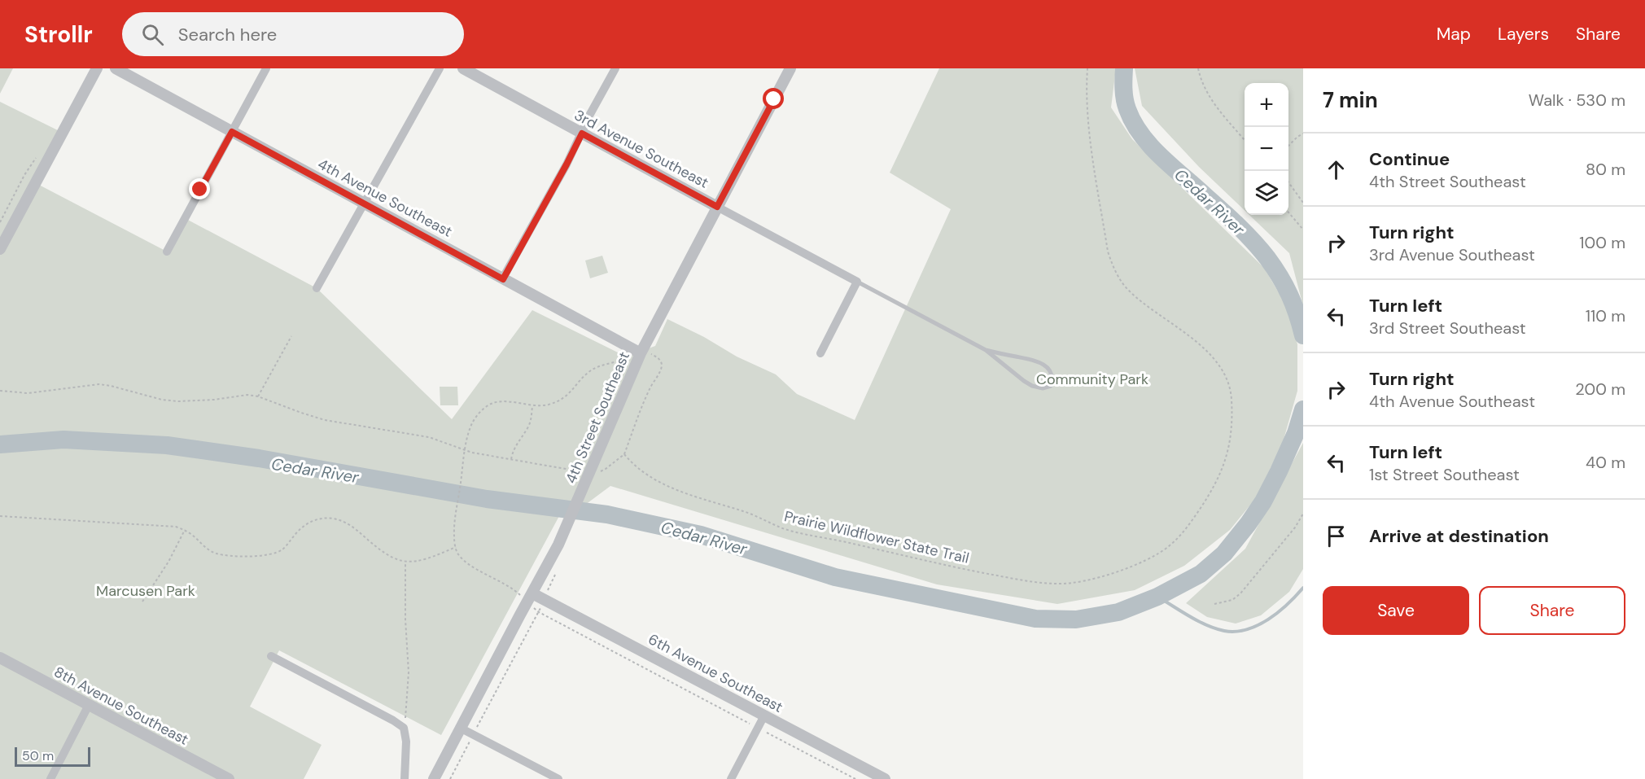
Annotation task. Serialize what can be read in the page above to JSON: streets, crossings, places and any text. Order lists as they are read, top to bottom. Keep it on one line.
{"streets":{"street":["3rd Avenue Southeast","4th Avenue Southeast","4th Street Southeast","6th Avenue Southeast","8th Avenue Southeast"],"path":["Prairie Wildflower State Trail"]},"crossings":[["3rd Avenue Southeast","4th Street Southeast"],["4th Avenue Southeast","4th Street Southeast"],["4th Street Southeast","6th Avenue Southeast"]],"water":["Cedar River"],"parks":["Community Park","Marcusen Park"],"scale_bar":"50 m","page":{"header":"Strollr","search":"Search here","nav":["Map","Layers","Share"],"heading":["7 min","Walk · 530 m"],"map_buttons":["+","−"],"list":[["Continue","4th Street Southeast","80 m"],["Turn right","3rd Avenue Southeast","100 m"],["Turn left","3rd Street Southeast","110 m"],["Turn right","4th Avenue Southeast","200 m"],["Turn left","1st Street Southeast","40 m"],"Arrive at destination"],"buttons":["Save","Share"],"scale":"50 m"}}
